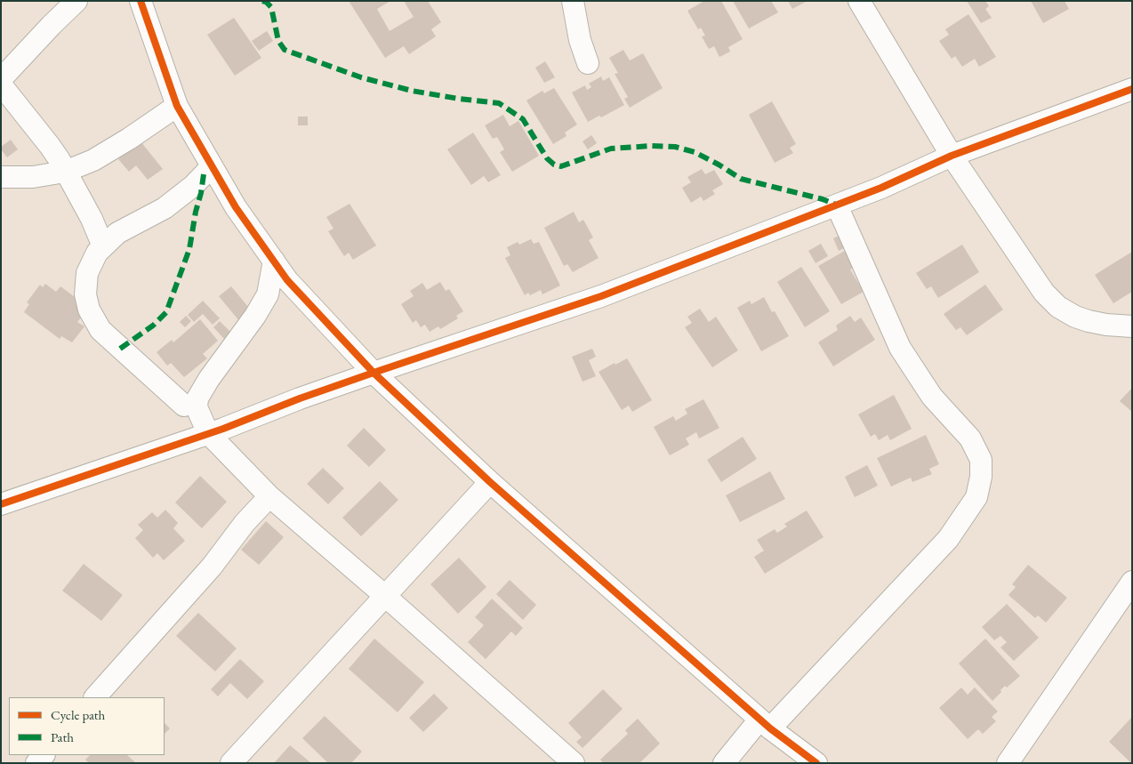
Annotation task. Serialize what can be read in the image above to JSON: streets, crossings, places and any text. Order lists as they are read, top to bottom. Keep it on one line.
{"legend":["Cycle path","Path"]}
